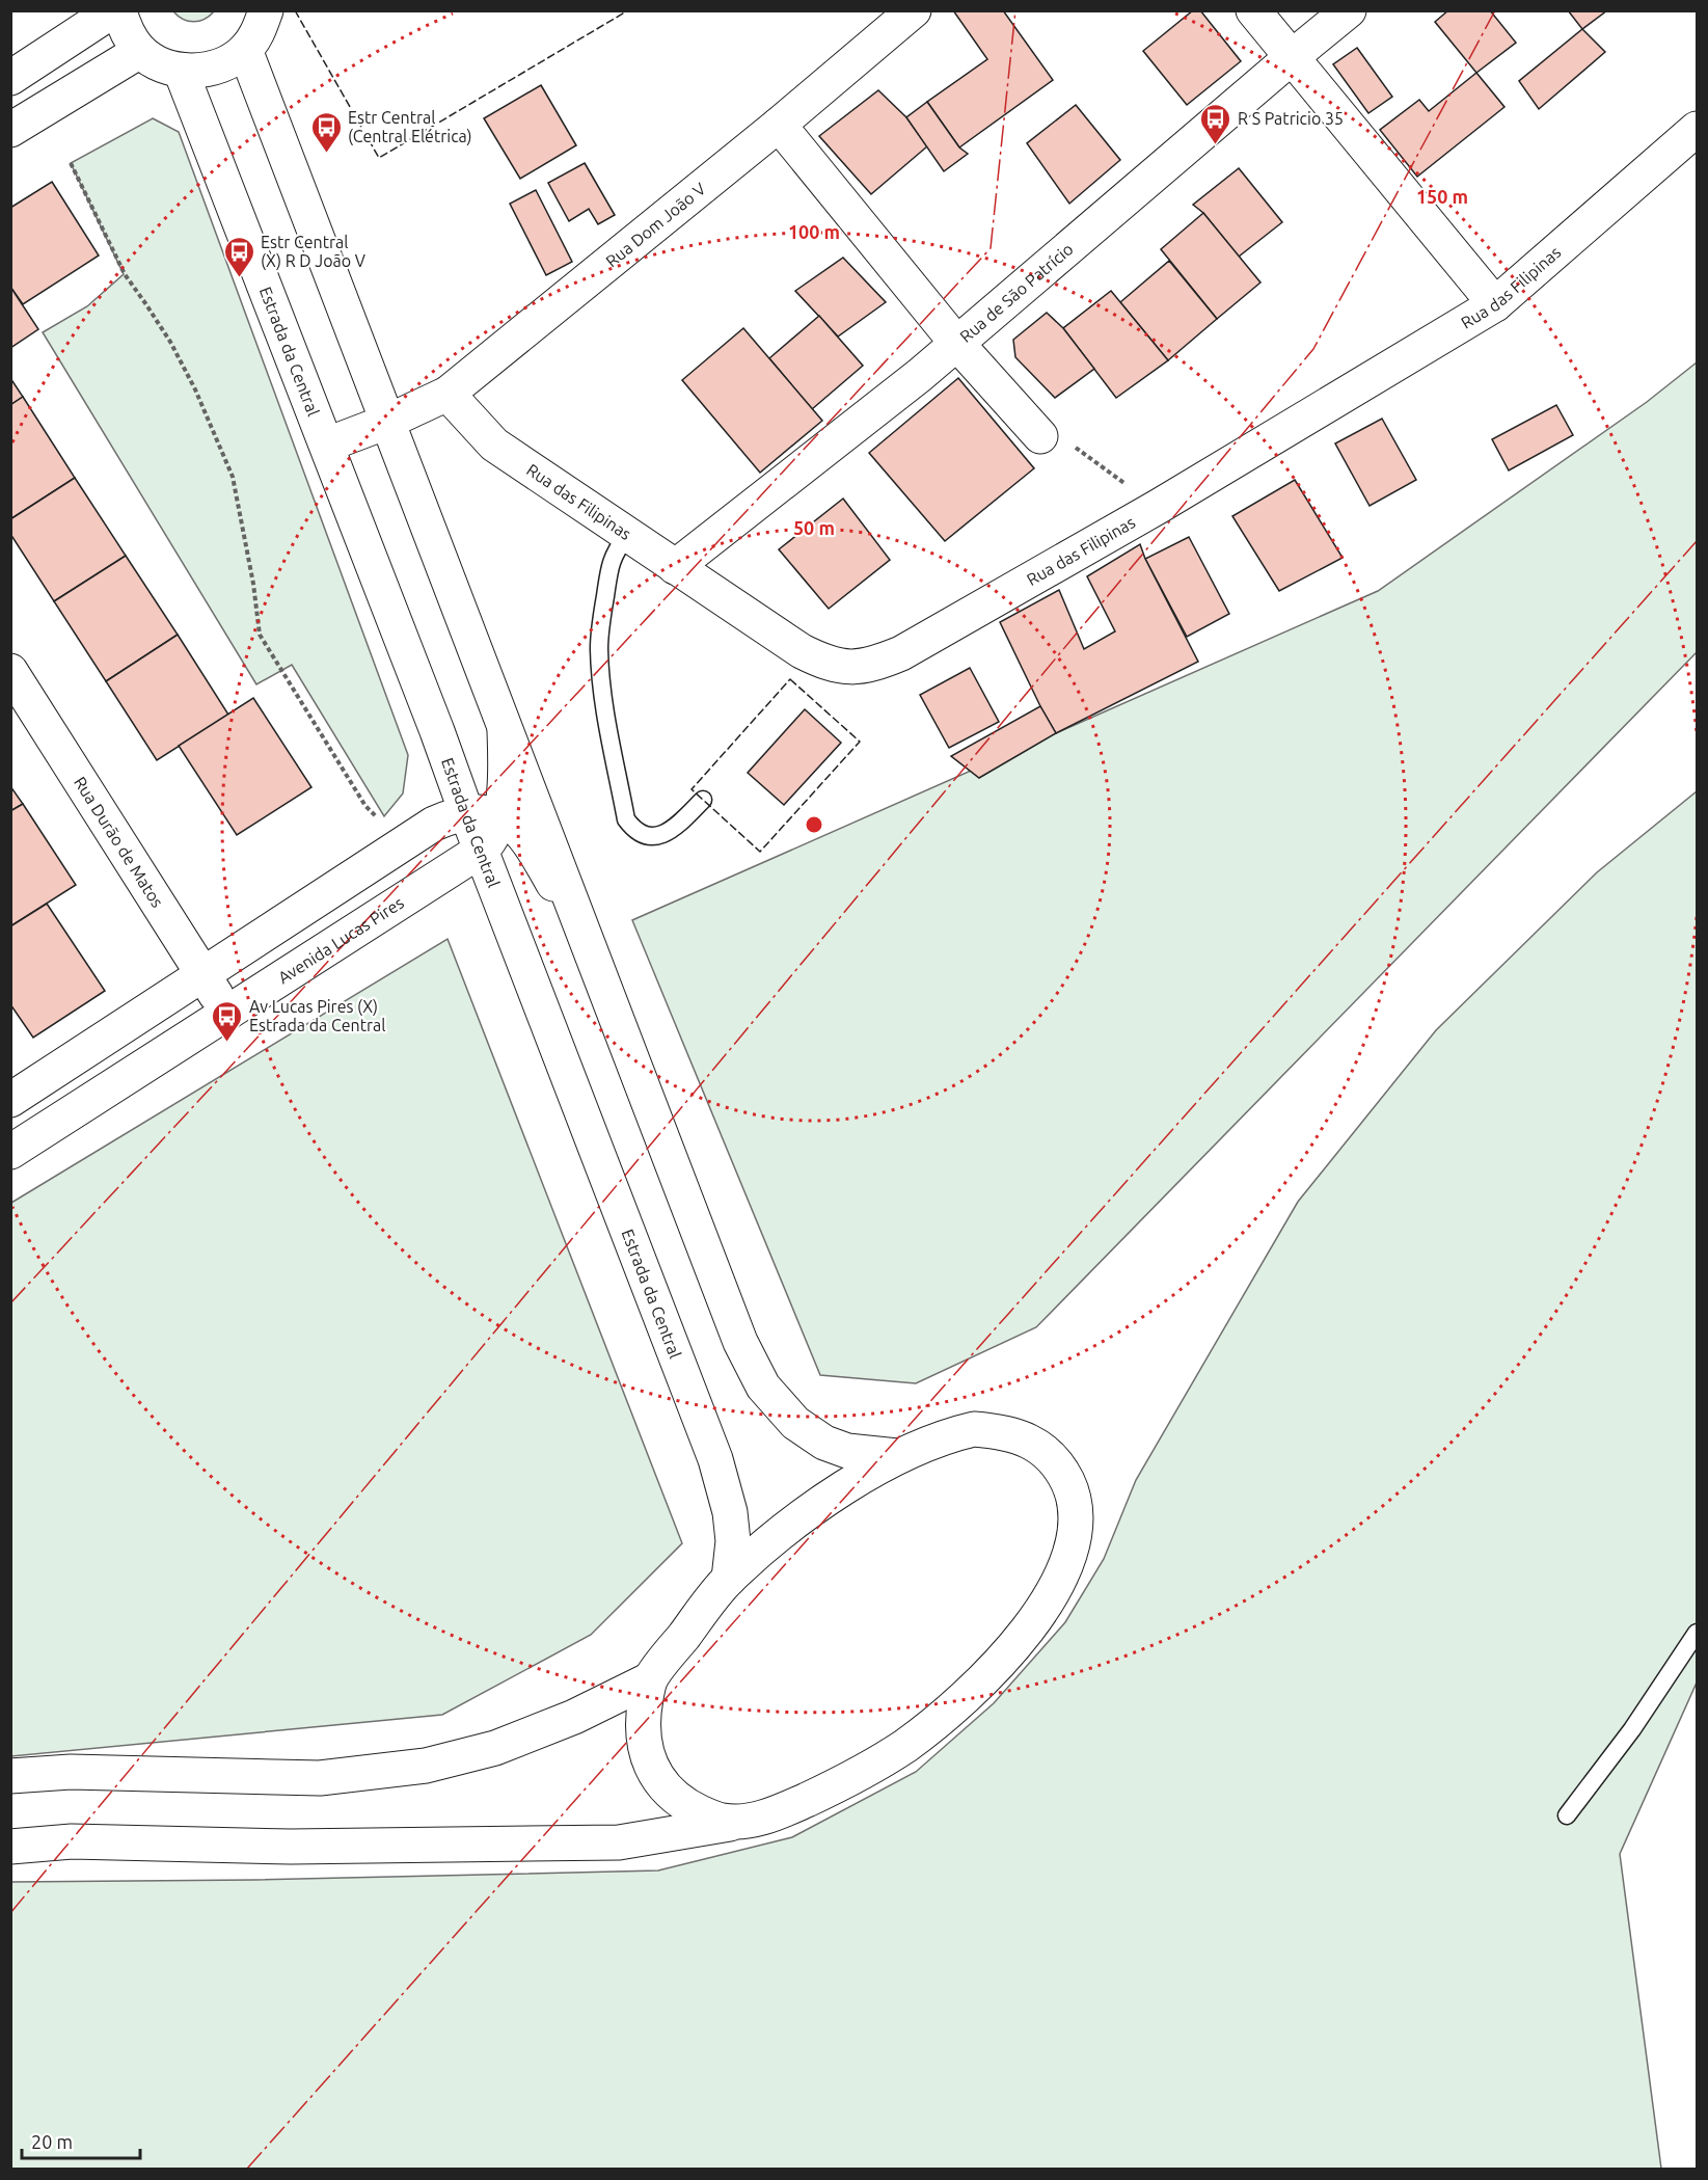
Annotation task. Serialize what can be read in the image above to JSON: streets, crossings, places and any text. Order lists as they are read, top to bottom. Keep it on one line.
{"streets":{"main road":["Rua Dom João V","Rua das Filipinas","Rua de São Patrício","Estrada da Central","Rua Durão de Matos","Avenida Lucas Pires"]},"crossings":[["Rua Dom João V","Rua das Filipinas"],["Rua Dom João V","Estrada da Central"],["Rua das Filipinas","Rua de São Patrício"],["Estrada da Central","Avenida Lucas Pires"],["Rua Durão de Matos","Avenida Lucas Pires"]],"places":{"bus stop":["R S Patricio 35","Estr Central (Central Elétrica)","Estr Central (X) R D João V","Av Lucas Pires (X) Estrada da Central"]},"scale_bar":"20 m","rings":["150 m","100 m","50 m"]}
